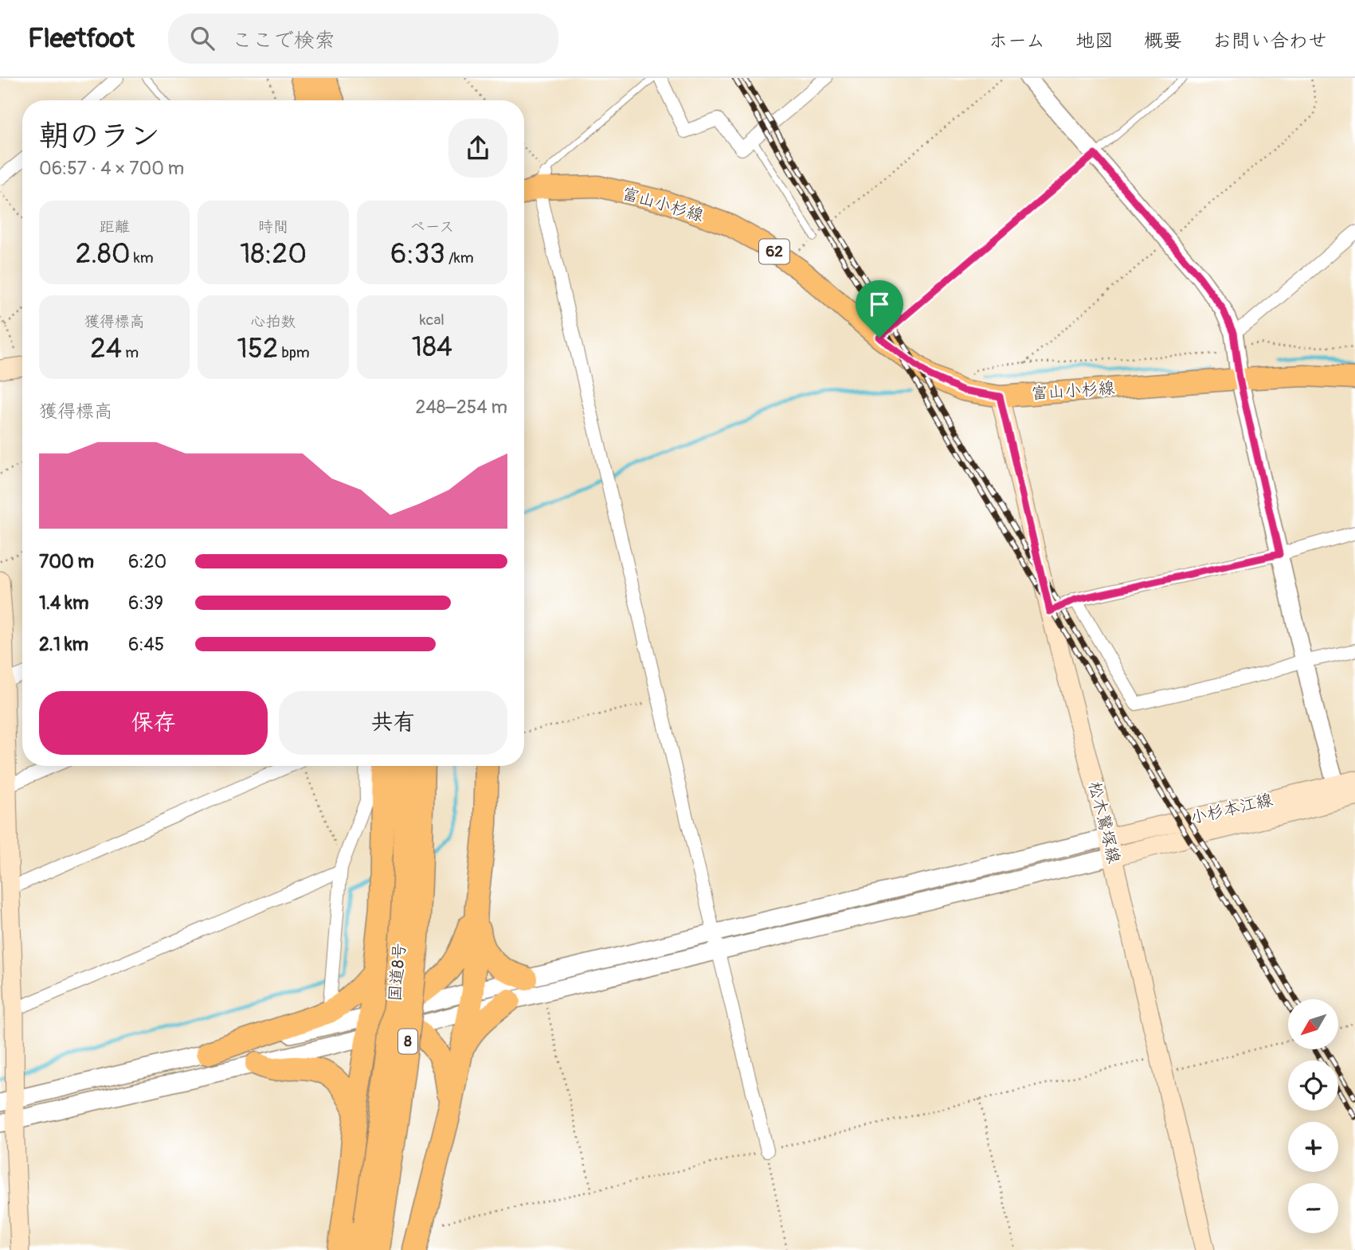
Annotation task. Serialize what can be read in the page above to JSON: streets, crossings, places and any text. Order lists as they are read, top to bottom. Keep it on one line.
{"streets":{"highway":["国道8号","8"],"main road":["富山小杉線","62","小杉本江線","松木鷲塚線"]},"crossings":[["富山小杉線","松木鷲塚線"],["小杉本江線","松木鷲塚線"]],"north":"bottom left","page":{"header":"Fleetfoot","search":"ここで検索","nav":["ホーム","地図","概要","お問い合わせ"],"heading":["朝のラン","06:57 · 4 × 700 m"],"stats":[["距離","2.80 km"],["時間","18:20"],["ペース","6:33 /km"],["獲得標高","24 m"],["心拍数","152 bpm"],["kcal","184"]],"chart":["獲得標高","248–254 m"],"list":[{"name":"700 m","note":"6:20"},{"name":"1.4 km","note":"6:39"},{"name":"2.1 km","note":"6:45"}],"buttons":["保存","共有"],"map_buttons":["+","−"]}}
